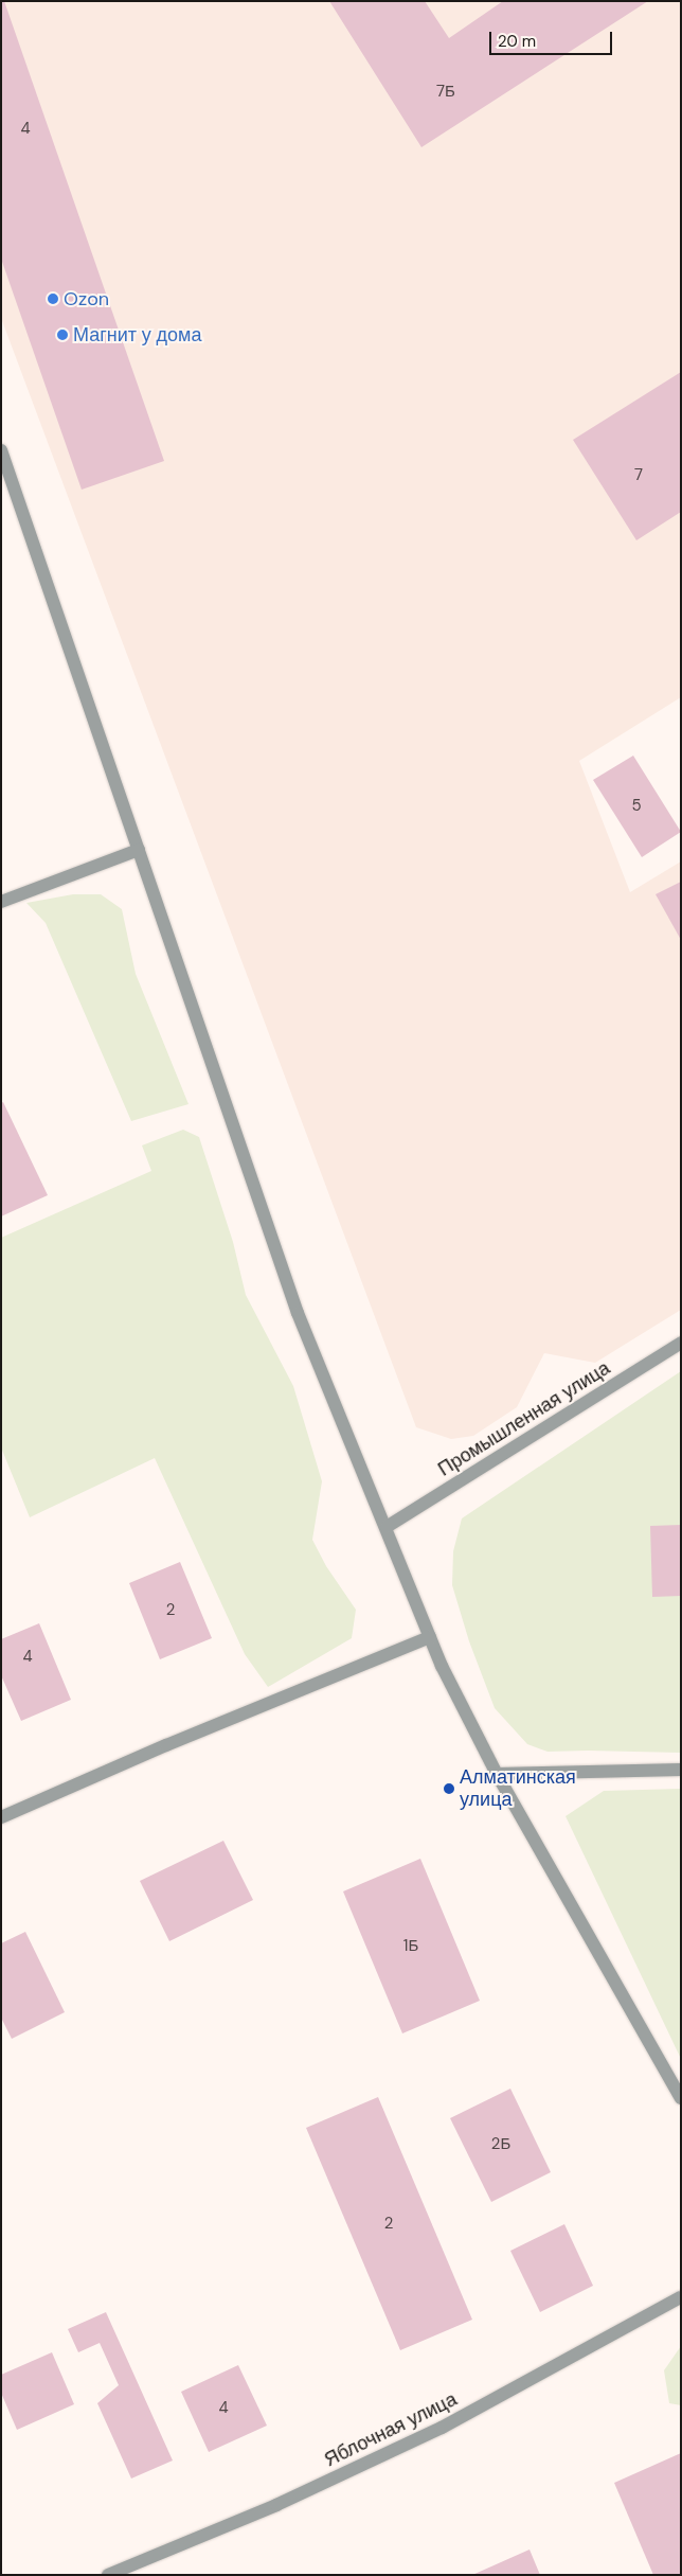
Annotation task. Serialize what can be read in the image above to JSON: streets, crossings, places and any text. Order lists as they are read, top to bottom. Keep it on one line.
{"streets":{"street":["Промышленная улица","Яблочная улица"]},"places":["Ozon","Магнит у дома","Алматинская улица"],"house_numbers":["7Б","4","7","5","2","4","1Б","2Б","2","4"],"scale_bar":"20 m"}
